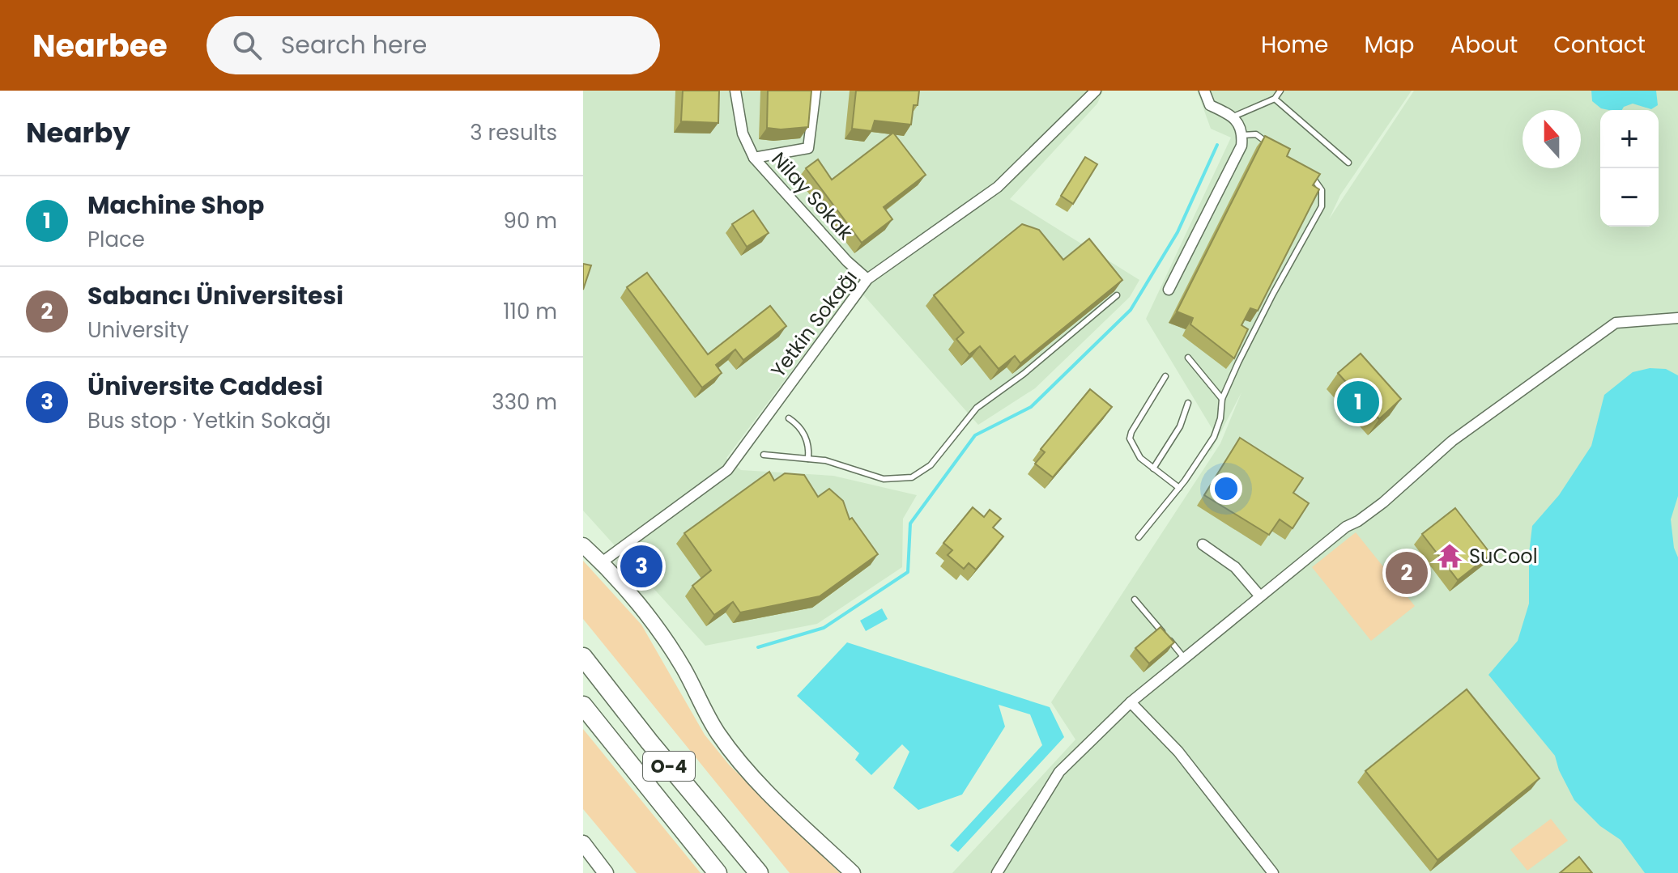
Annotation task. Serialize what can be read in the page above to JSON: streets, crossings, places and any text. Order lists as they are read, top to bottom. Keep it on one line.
{"streets":{"highway":["O-4"],"street":["Nilay Sokak","Yetkin Sokağı"]},"crossings":[["Nilay Sokak","Yetkin Sokağı"]],"places":{"temple":["SuCool"]},"north":"top","page":{"header":"Nearbee","search":"Search here","nav":["Home","Map","About","Contact"],"heading":["Nearby","3 results"],"map_buttons":["+","−"],"list":[{"mark":"1","name":"Machine Shop","note":"Place","value":"90 m"},{"mark":"2","name":"Sabancı Üniversitesi","note":"University","value":"110 m"},{"mark":"3","name":"Üniversite Caddesi","note":"Bus stop · Yetkin Sokağı","value":"330 m"}],"pins":["1","3","2"]}}
